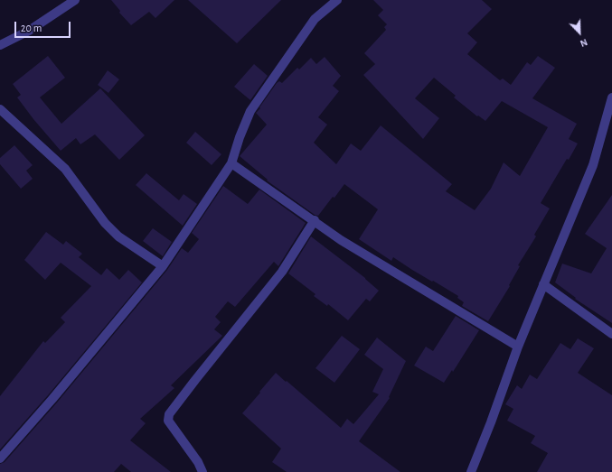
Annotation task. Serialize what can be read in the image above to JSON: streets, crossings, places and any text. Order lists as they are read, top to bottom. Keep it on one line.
{"scale_bar":"20 m","north":"bottom right"}
